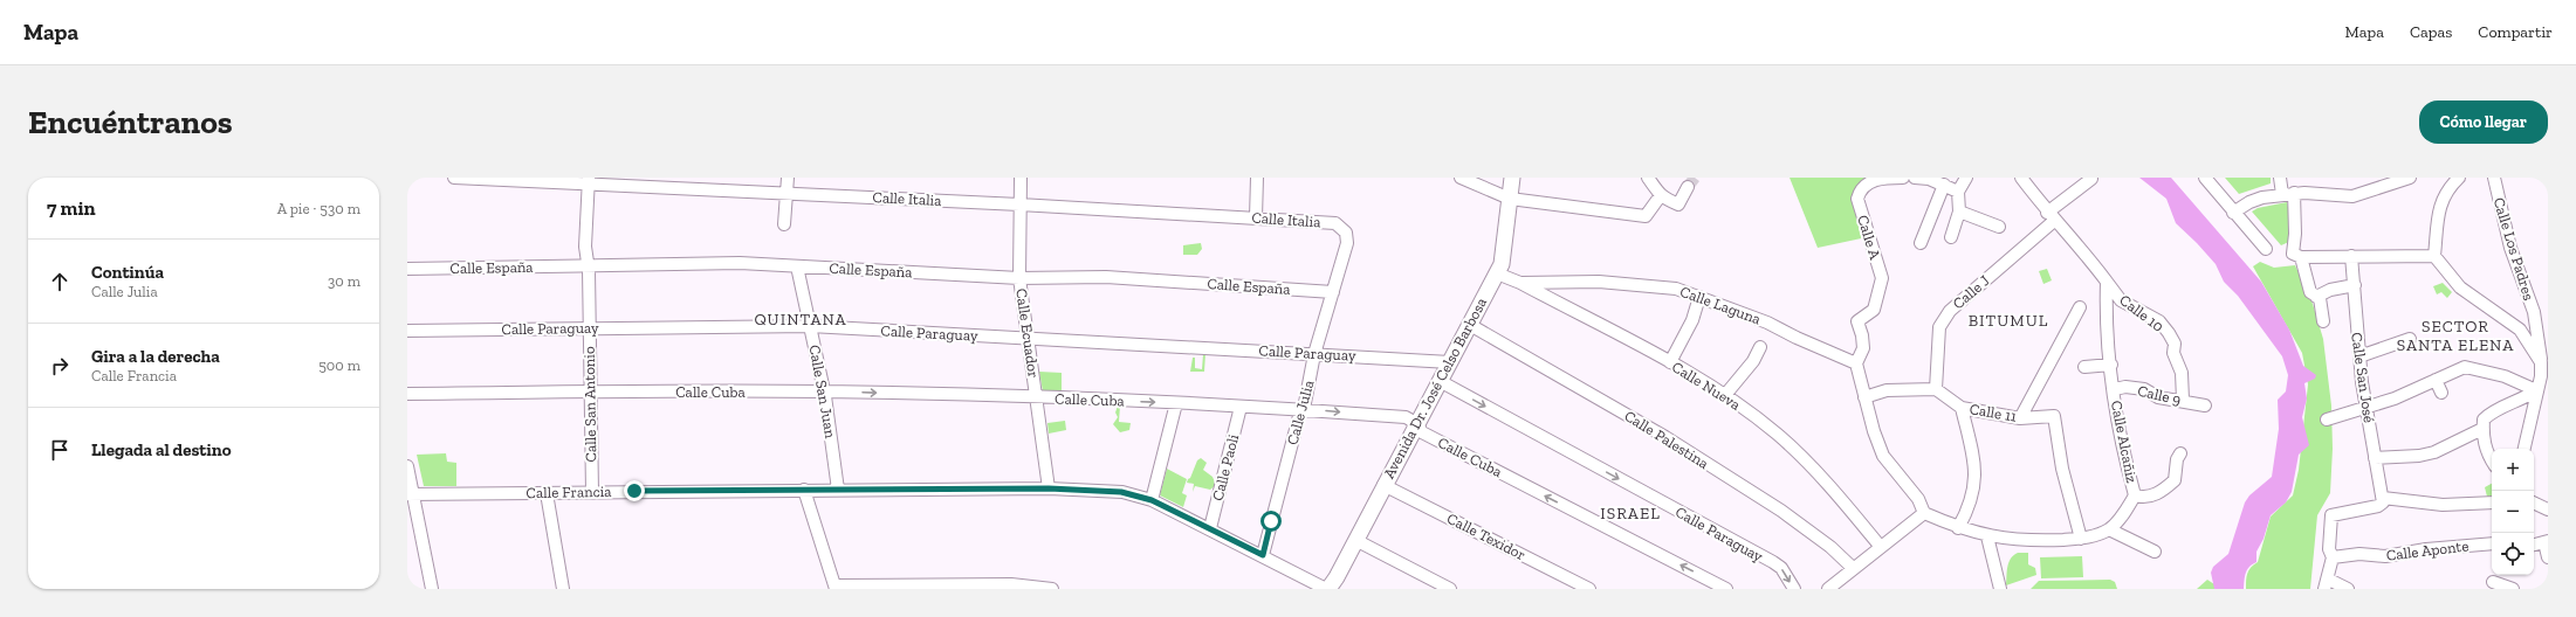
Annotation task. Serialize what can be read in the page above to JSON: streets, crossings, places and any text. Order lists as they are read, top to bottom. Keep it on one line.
{"streets":{"main road":["Avenida Dr. José Celso Barbosa"],"street":["Calle Italia","Calle A","Calle Los Padres","Calle España","Calle J","Calle Laguna","Calle 10","Calle Paraguay","Calle Ecuador","Calle San José","Calle Nueva","Calle Cuba","Calle San Juan","Calle 9","Calle San Antonio","Calle Julia","Calle 11","Calle Palestina","Calle Alcañiz","Calle Paoli","Calle Francia","Calle Texidor","Calle Aponte"]},"crossings":[["Calle Italia","Calle Ecuador"],["Calle Italia","Calle San Antonio"],["Calle Italia","Calle Julia"],["Calle A","Calle Laguna"],["Calle España","Calle Ecuador"],["Calle España","Calle San Juan"],["Calle España","Calle San Antonio"],["Calle España","Calle Julia"],["Calle J","Calle 11"],["Calle Laguna","Calle Nueva"],["Calle 10","Calle 9"],["Calle 10","Calle Alcañiz"],["Calle Paraguay","Calle Ecuador"],["Calle Paraguay","Avenida Dr. José Celso Barbosa"],["Calle Paraguay","Calle San Juan"],["Calle Paraguay","Calle San Antonio"],["Calle Paraguay","Calle Julia"],["Calle Ecuador","Calle Cuba"],["Calle Ecuador","Calle Francia"],["Calle Nueva","Avenida Dr. José Celso Barbosa"],["Avenida Dr. José Celso Barbosa","Calle Cuba"],["Avenida Dr. José Celso Barbosa","Calle Palestina"],["Avenida Dr. José Celso Barbosa","Calle Francia"],["Avenida Dr. José Celso Barbosa","Calle Texidor"],["Calle Cuba","Calle San Juan"],["Calle Cuba","Calle San Antonio"],["Calle Cuba","Calle Julia"],["Calle Cuba","Calle Paoli"],["Calle San Juan","Calle Francia"],["Calle 9","Calle Alcañiz"],["Calle San Antonio","Calle Francia"],["Calle Julia","Calle Francia"],["Calle 11","Calle Alcañiz"],["Calle Paoli","Calle Francia"]],"districts":["QUINTANA","BITUMUL","SECTOR SANTA ELENA","ISRAEL"],"page":{"header":"Mapa","nav":["Mapa","Capas","Compartir"],"buttons":"Cómo llegar","title":"Encuéntranos","heading":["7 min","A pie · 530 m"],"list":[["Continúa","Calle Julia","30 m"],["Gira a la derecha","Calle Francia","500 m"],"Llegada al destino"],"map_buttons":["+","−"]}}
